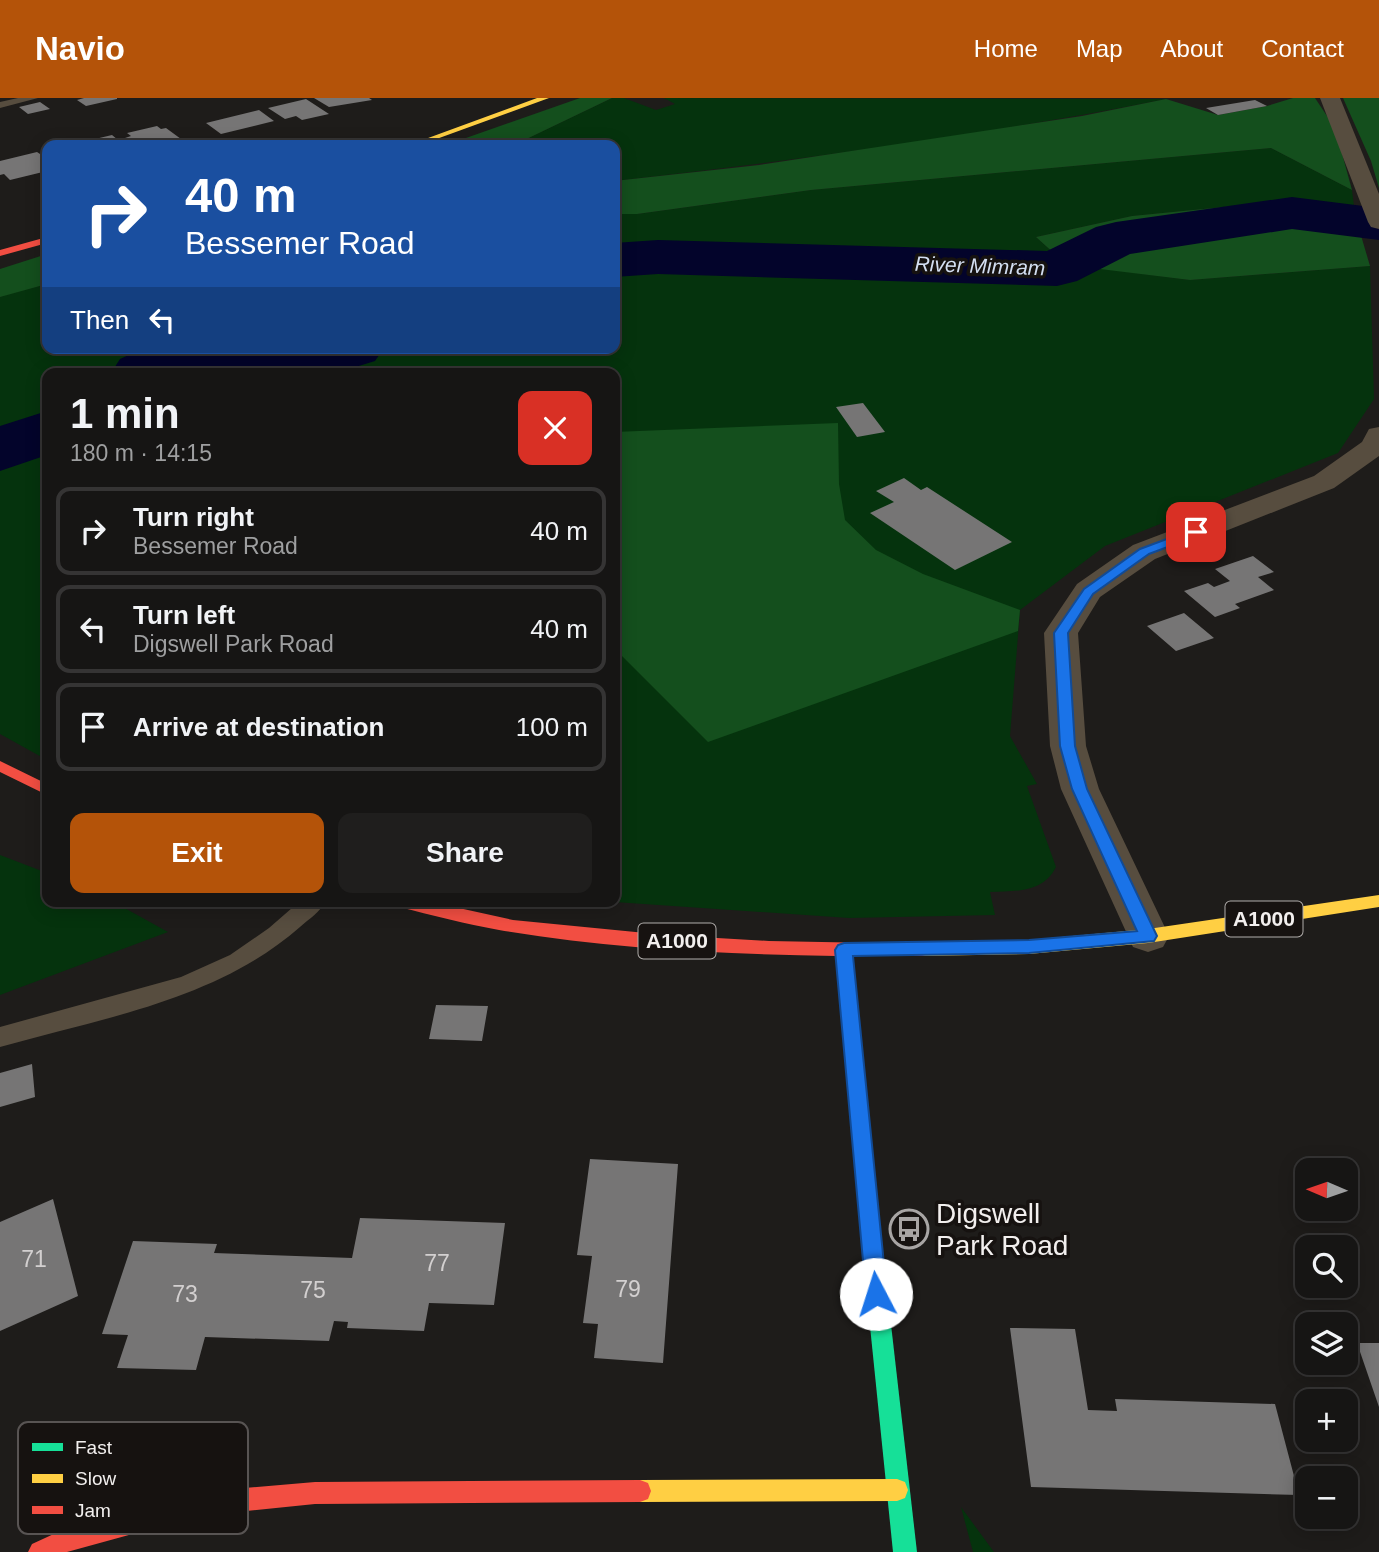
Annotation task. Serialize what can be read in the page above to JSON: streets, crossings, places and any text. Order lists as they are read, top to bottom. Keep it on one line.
{"streets":{"street":["A1000"]},"water":["River Mimram"],"places":{"bus stop":["Digswell Park Road"]},"house_numbers":["71","77","79","75","73"],"legend":["Fast","Slow","Jam"],"north":"left","page":{"header":"Navio","nav":["Home","Map","About","Contact"],"turn":["40 m","Bessemer Road"],"then":"Then","heading":["1 min","180 m · 14:15"],"list":[{"name":"Turn right","note":"Bessemer Road","value":"40 m"},{"name":"Turn left","note":"Digswell Park Road","value":"40 m"},{"name":"Arrive at destination","value":"100 m"}],"buttons":["Exit","Share"],"map_buttons":["+","−"]}}
